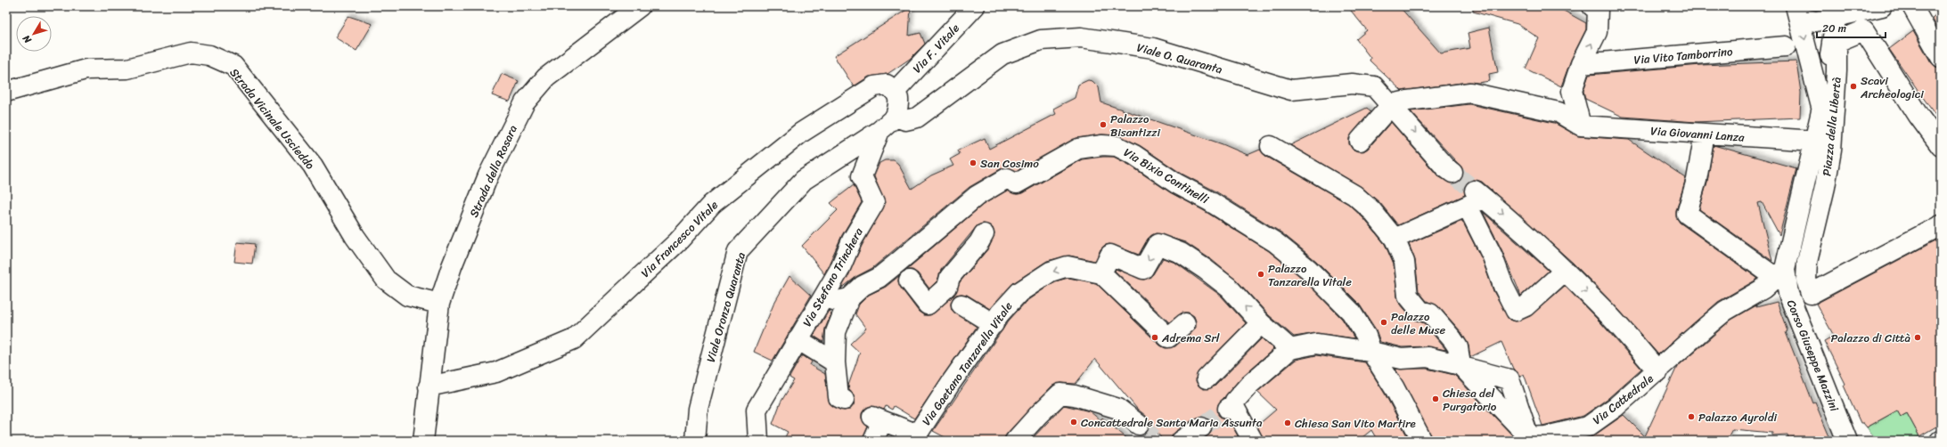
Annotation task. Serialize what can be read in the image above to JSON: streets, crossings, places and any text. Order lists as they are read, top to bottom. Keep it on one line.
{"streets":{"street":["Via F. Vitale","Via Vito Tamborrino","Viale O. Quaranta","Strada Vicinale Uscieddo","Piazza della Libertà","Via Giovanni Lanza","Strada della Rosara","Via Bixio Continelli","Via Francesco Vitale","Via Stefano Trinchera","Viale Oronzo Quaranta","Corso Giuseppe Mazzini","Via Gaetano Tanzarella Vitale","Via Cattedrale"]},"crossings":[["Via F. Vitale","Via Francesco Vitale"],["Strada Vicinale Uscieddo","Strada della Rosara"],["Piazza della Libertà","Via Giovanni Lanza"],["Piazza della Libertà","Corso Giuseppe Mazzini"],["Piazza della Libertà","Via Cattedrale"],["Strada della Rosara","Via Francesco Vitale"],["Via Stefano Trinchera","Viale Oronzo Quaranta"],["Corso Giuseppe Mazzini","Via Cattedrale"]],"one_way":["Via Gaetano Tanzarella Vitale"],"places":["Scavi Archeologici","Palazzo Bisantizzi","San Cosimo","Palazzo Tanzarella Vitale","Palazzo delle Muse","Adrema Srl","Palazzo di Città","Chiesa del Purgatorio","Palazzo Ayroldi","Concattedrale Santa Maria Assunta","Chiesa San Vito Martire"],"scale_bar":"20 m","north":"bottom left"}
